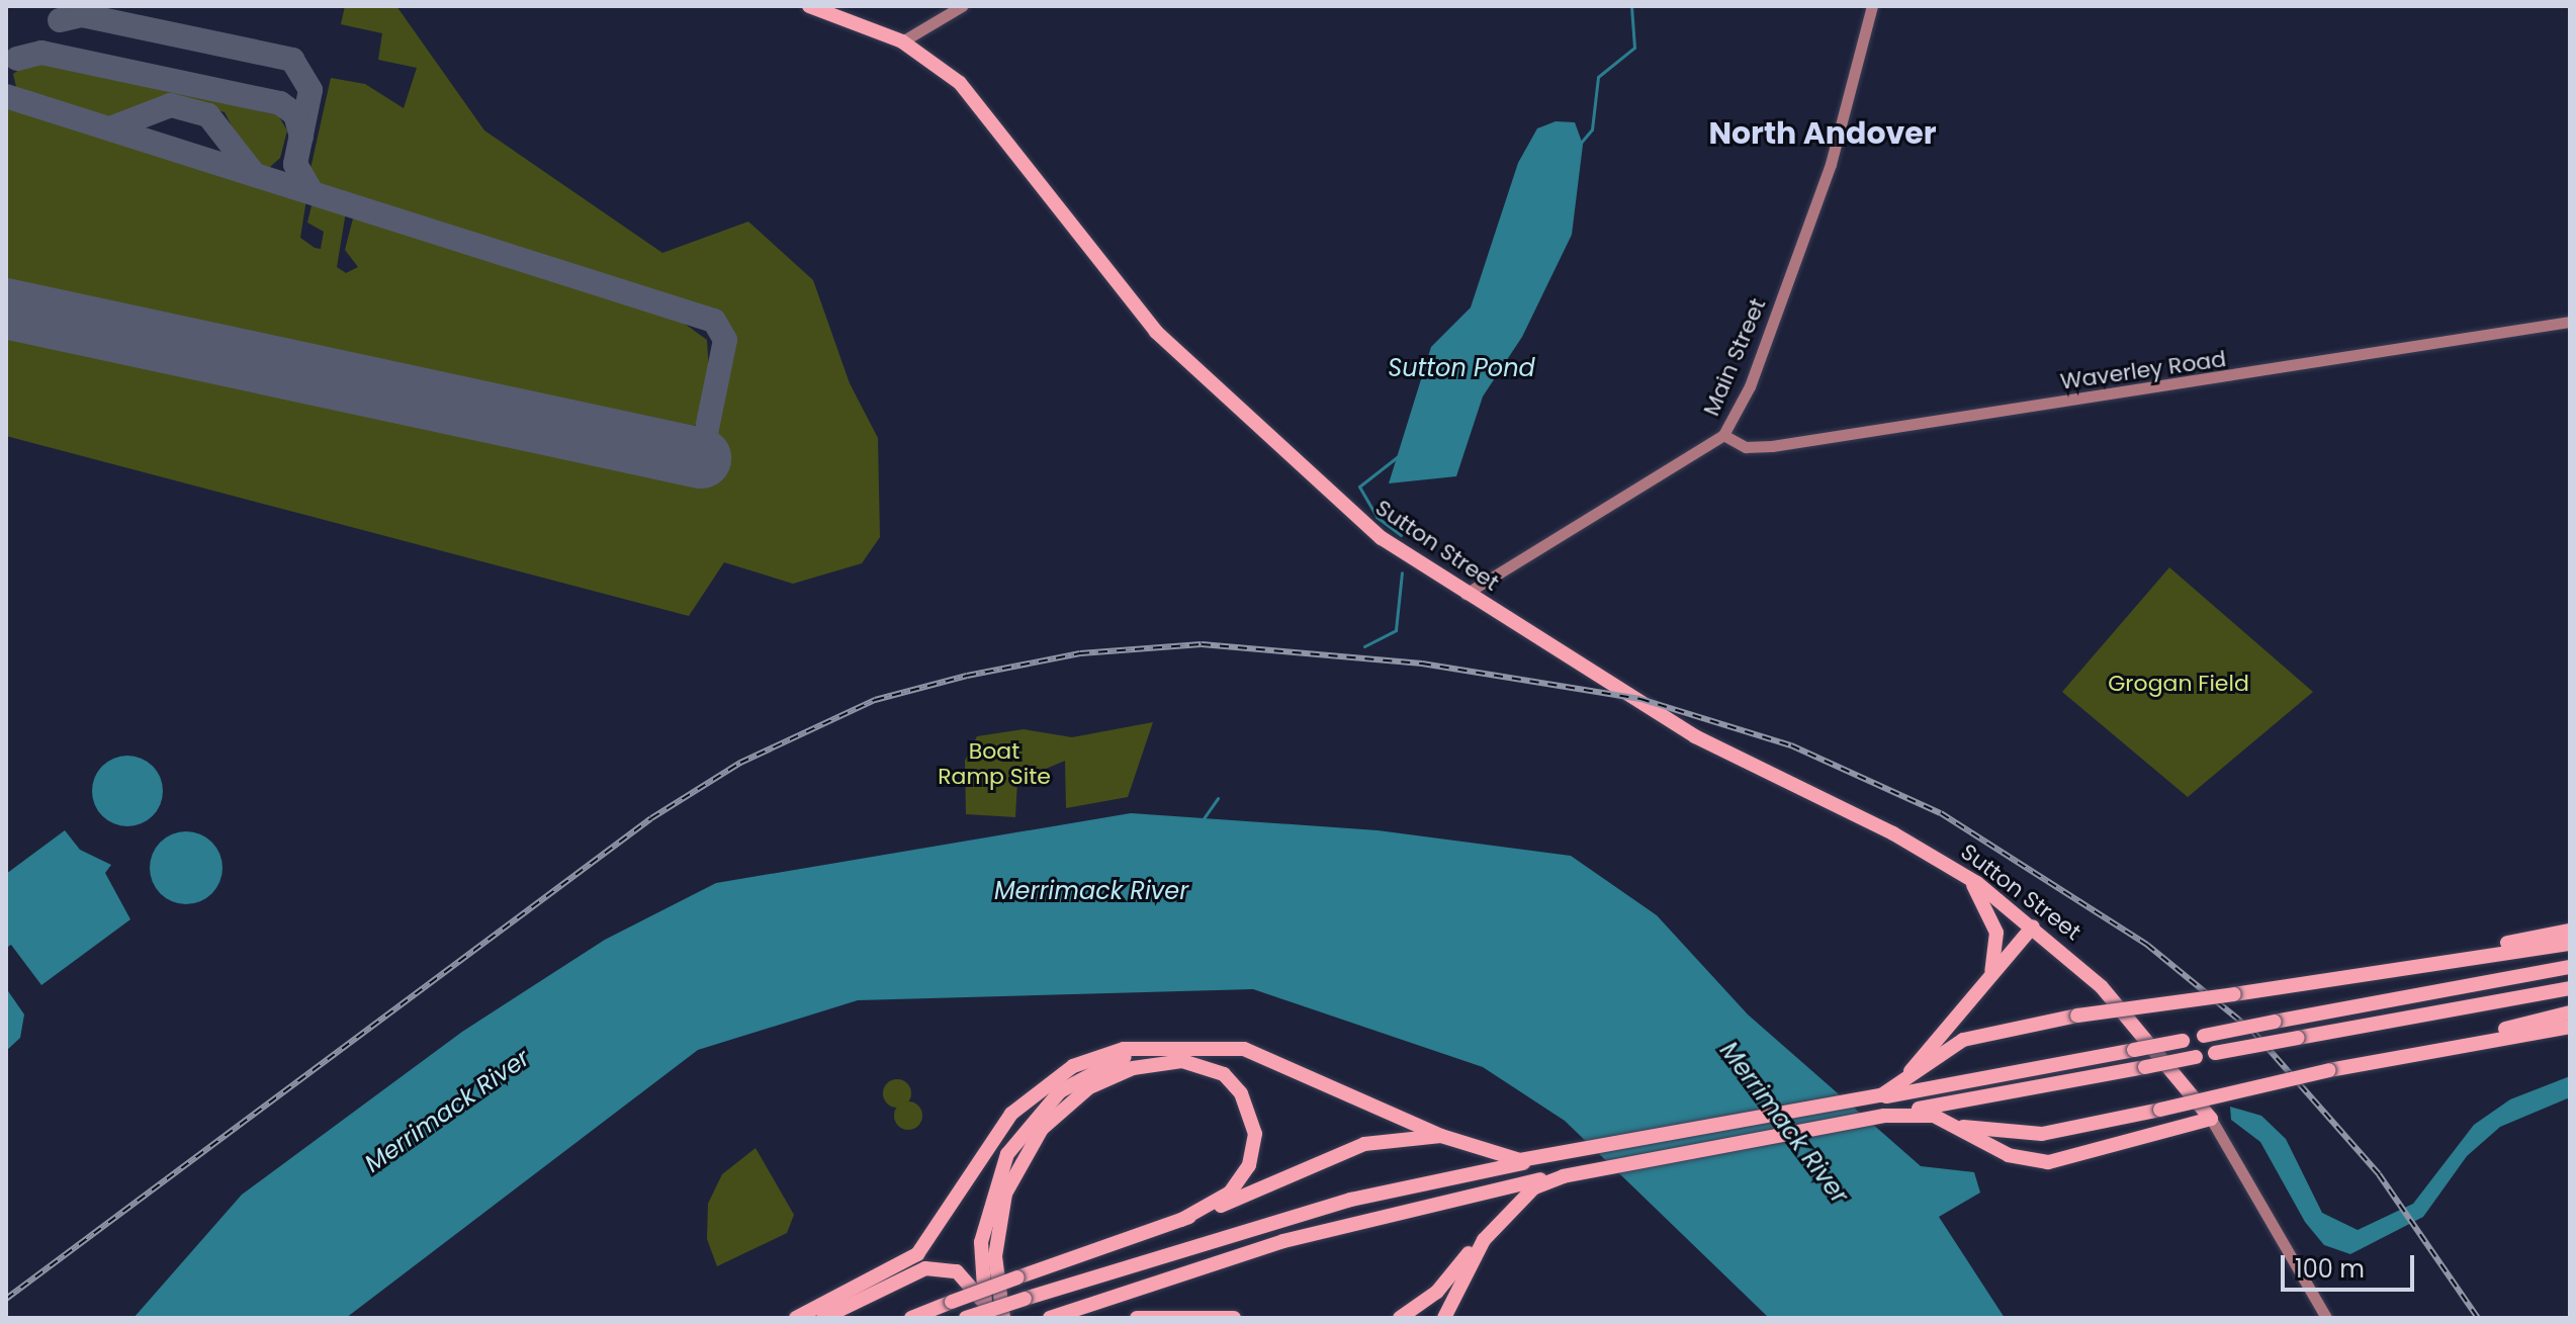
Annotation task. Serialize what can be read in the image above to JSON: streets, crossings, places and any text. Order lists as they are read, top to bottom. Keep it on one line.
{"streets":{"highway":["Sutton Street"],"main road":["Main Street","Waverley Road"]},"crossings":[["Main Street","Waverley Road"],["Main Street","Sutton Street"]],"districts":["North Andover"],"water":["Sutton Pond","Merrimack River"],"parks":["Grogan Field","Boat Ramp Site"],"scale_bar":"100 m"}
